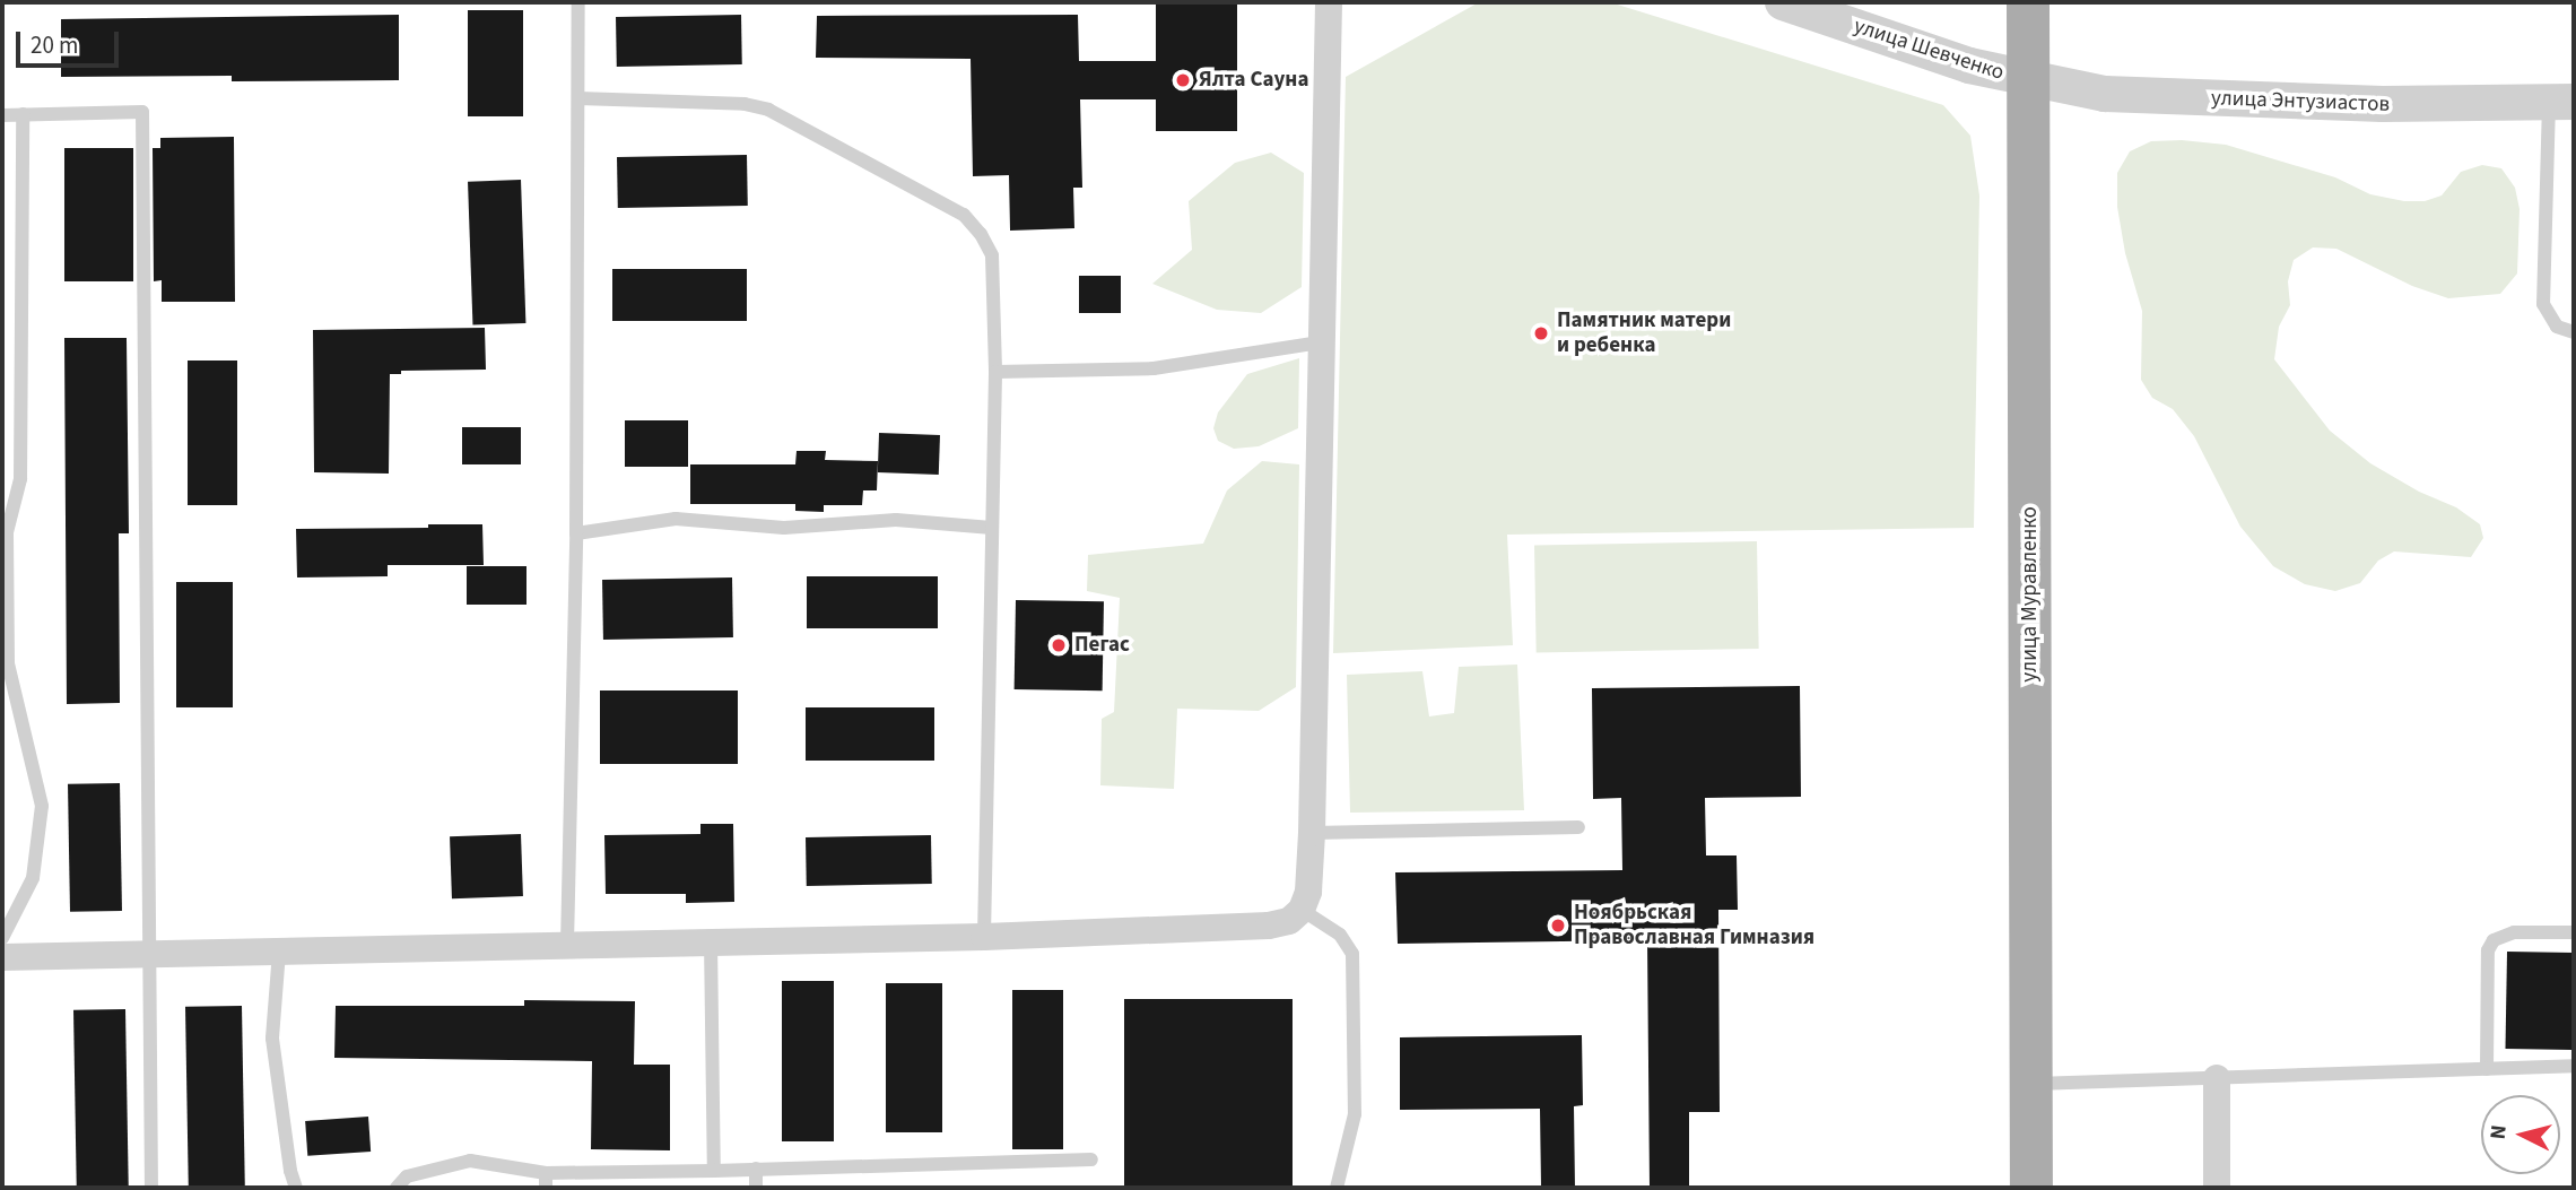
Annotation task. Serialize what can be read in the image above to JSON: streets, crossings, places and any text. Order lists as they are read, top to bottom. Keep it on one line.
{"streets":{"main road":["улица Муравленко"],"street":["улица Шевченко","улица Энтузиастов"]},"crossings":[["улица Шевченко","улица Энтузиастов"],["улица Шевченко","улица Муравленко"],["улица Энтузиастов","улица Муравленко"]],"places":["Ялта Сауна","Памятник матери и ребенка","Пегас","Ноябрьская Православная Гимназия"],"scale_bar":"20 m","north":"left"}
